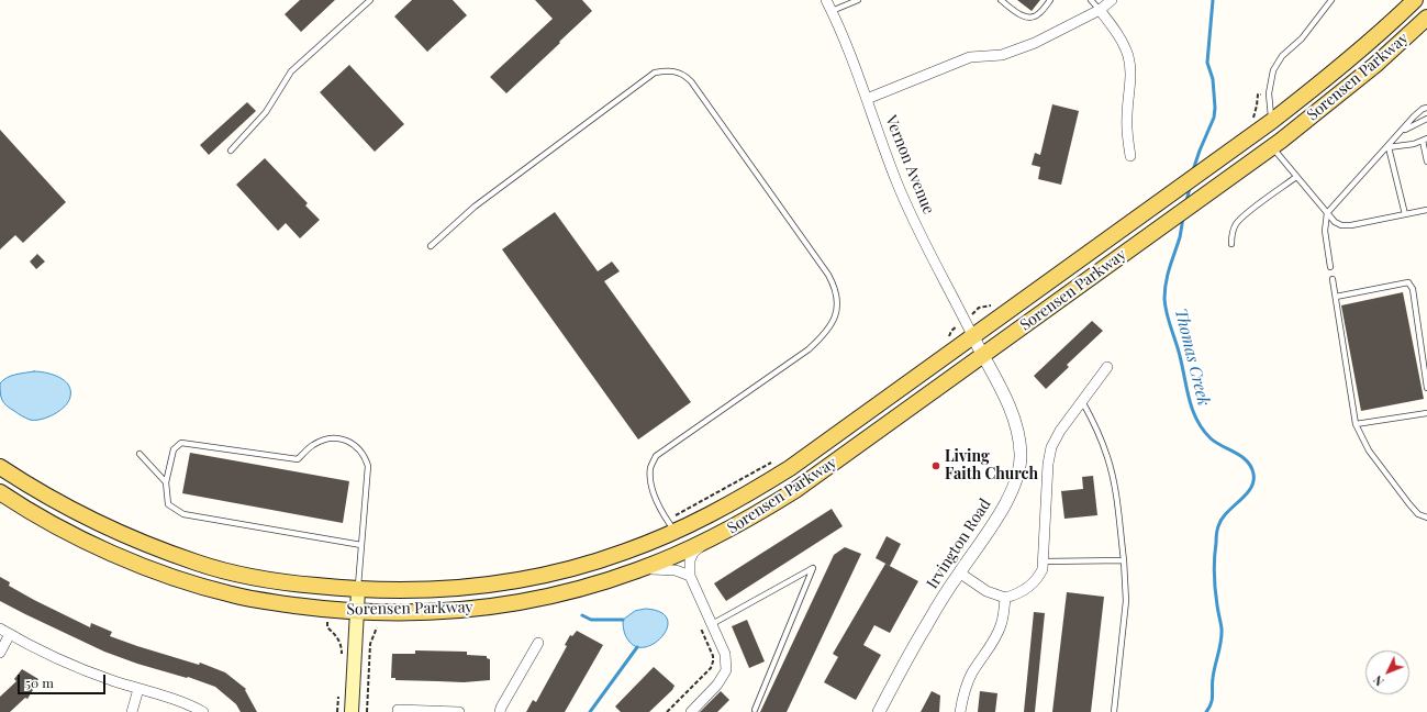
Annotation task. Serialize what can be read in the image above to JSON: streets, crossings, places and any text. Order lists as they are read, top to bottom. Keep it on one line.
{"streets":{"main road":["Sorensen Parkway"],"street":["Vernon Avenue","Irvington Road"]},"crossings":[["Sorensen Parkway","Vernon Avenue"],["Sorensen Parkway","Irvington Road"],["Vernon Avenue","Irvington Road"]],"water":["Thomas Creek"],"places":["Living Faith Church"],"scale_bar":"50 m","north":"bottom left"}
